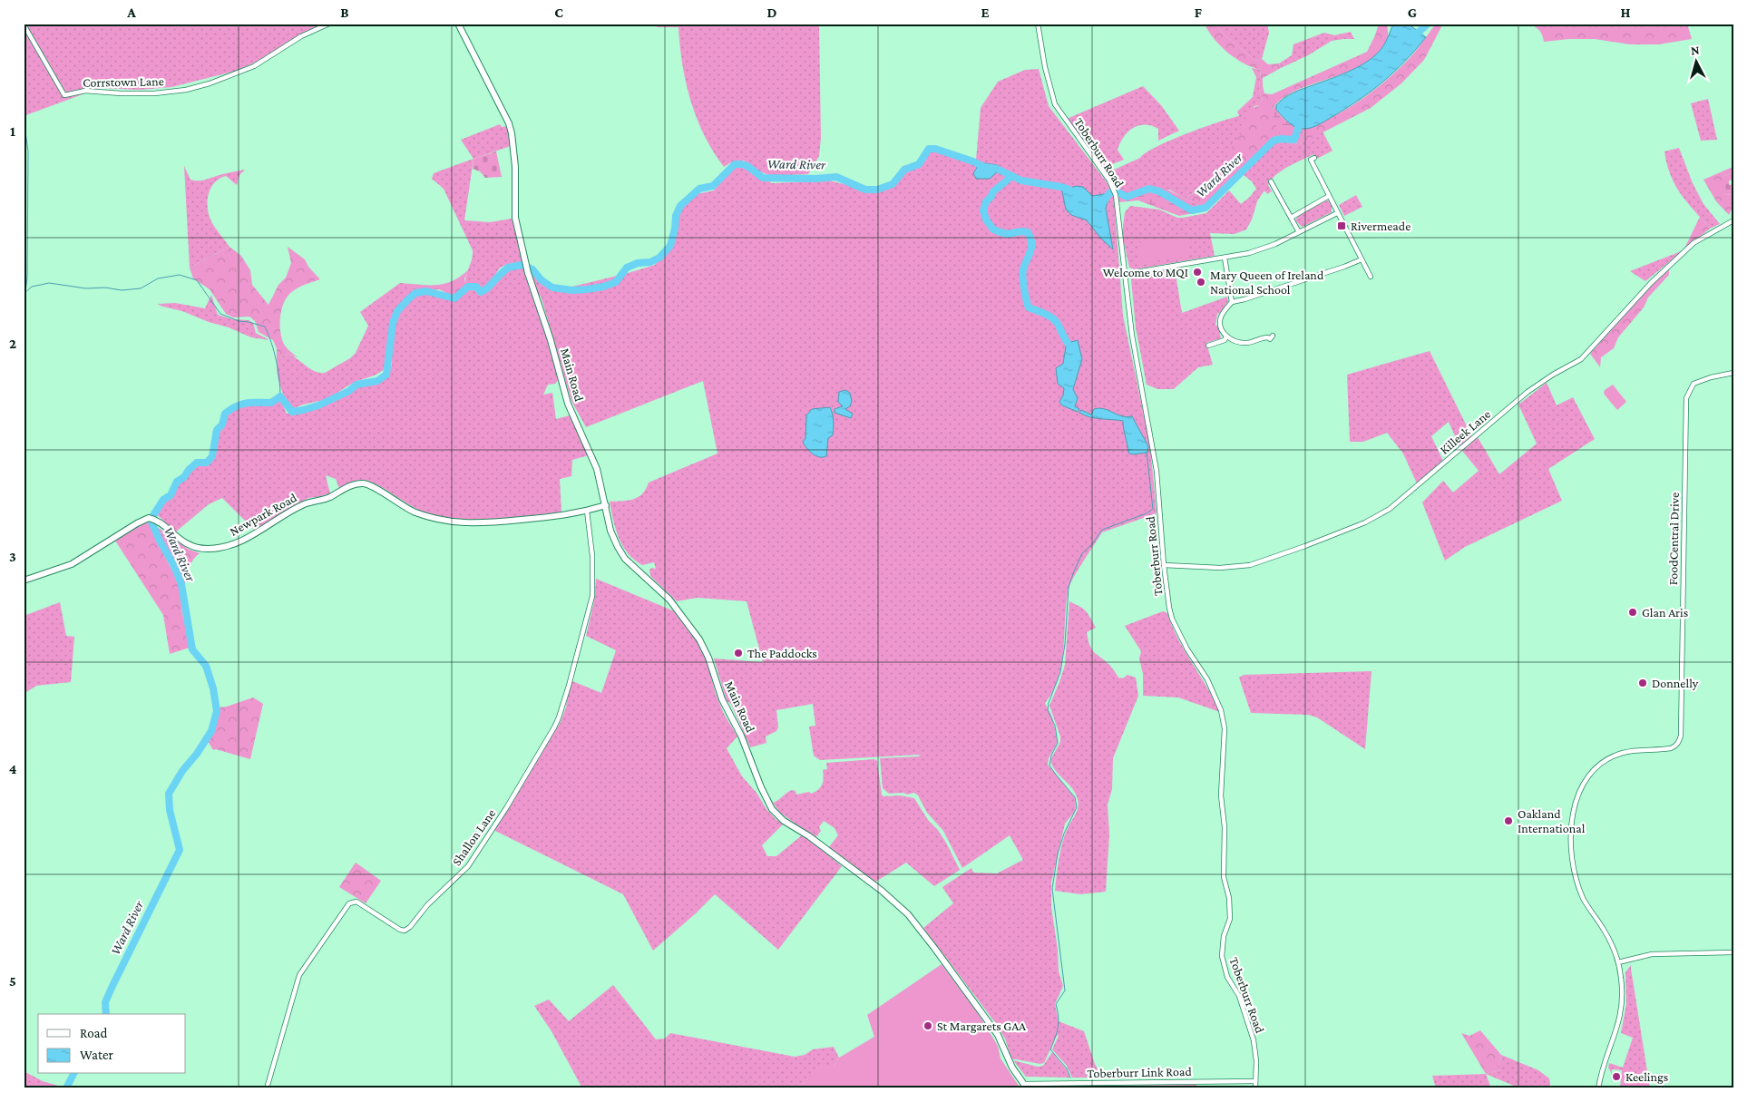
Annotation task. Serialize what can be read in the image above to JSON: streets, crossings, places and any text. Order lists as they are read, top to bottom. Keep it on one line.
{"streets":{"main road":["Main Road","Newpark Road"],"street":["Corrstown Lane","Toberburr Road","Killeek Lane","FoodCentral Drive","Shallon Lane","Toberburr Link Road"]},"crossings":[["Toberburr Road","Killeek Lane"],["Toberburr Road","Toberburr Link Road"],["Main Road","Newpark Road"],["Main Road","Toberburr Link Road"],["Newpark Road","Shallon Lane"]],"water":["Ward River"],"places":{"transit":["Rivermeade"],"other":["Welcome to MQI","Mary Queen of Ireland National School","Glan Aris","The Paddocks","Donnelly","Oakland International","St Margarets GAA","Keelings"]},"legend":["Road","Water"],"north":"top","grid":{"columns":["A","B","C","D","E","F","G","H"],"rows":["1","2","3","4","5"]}}
